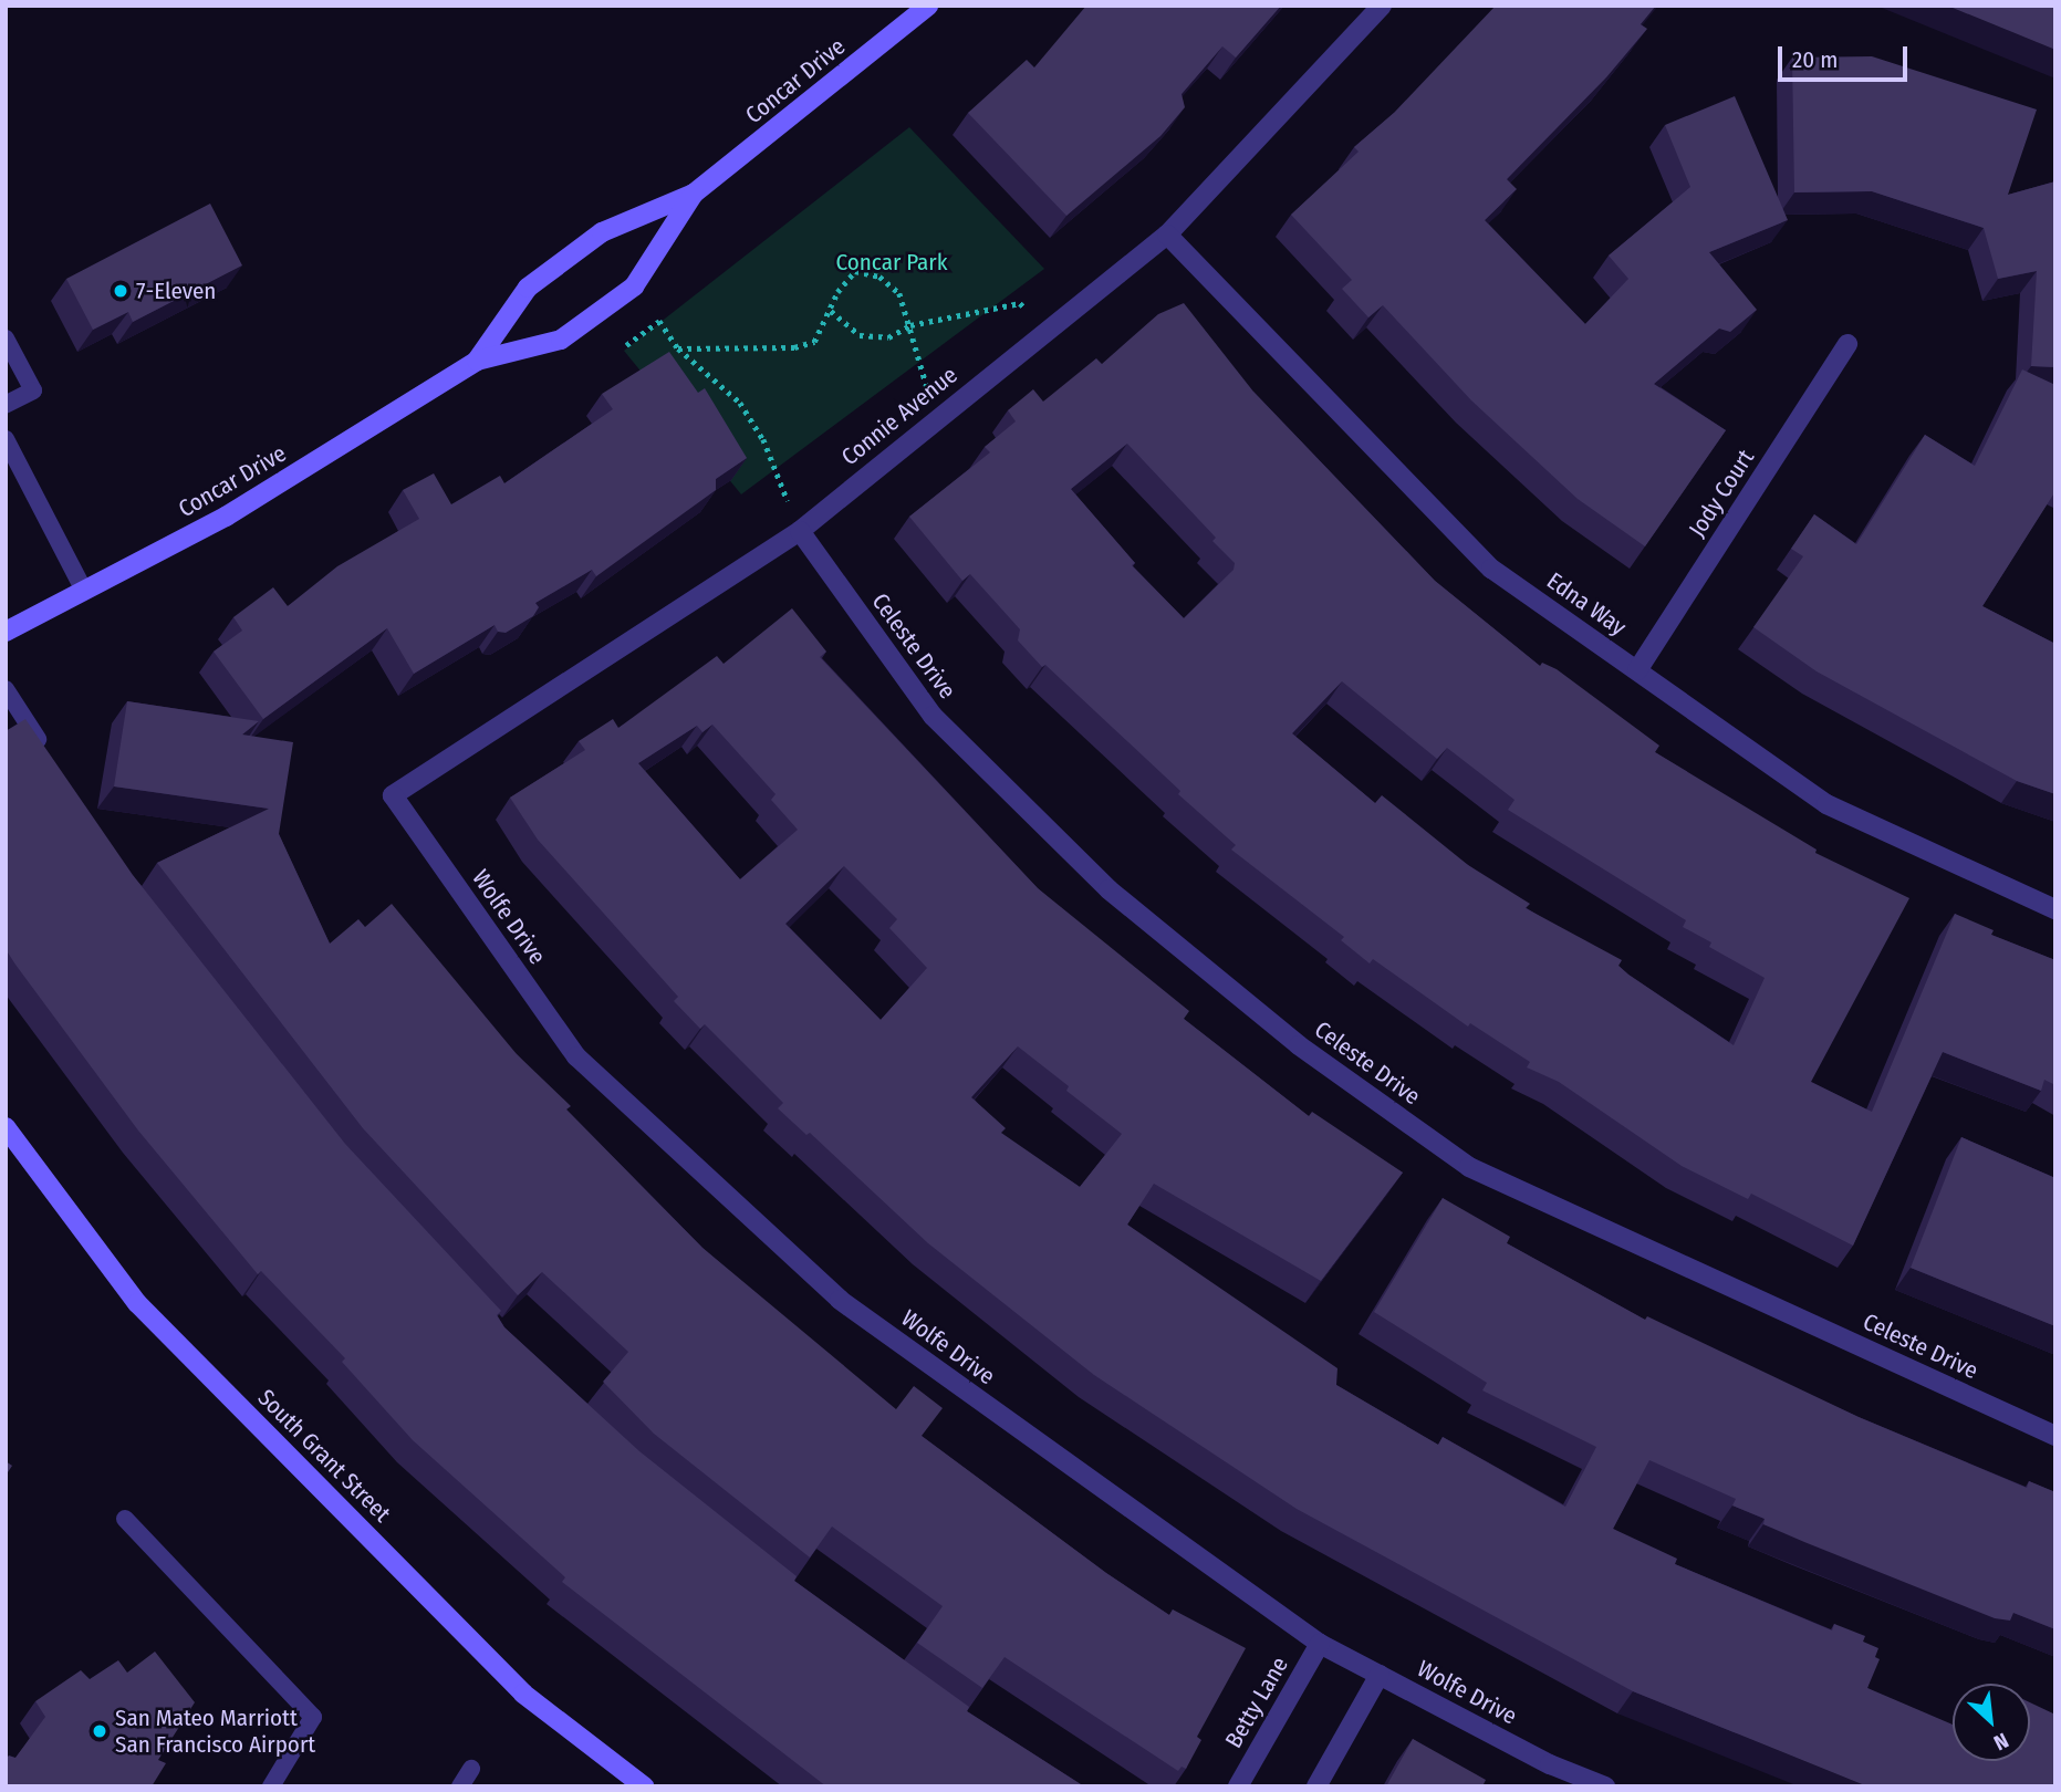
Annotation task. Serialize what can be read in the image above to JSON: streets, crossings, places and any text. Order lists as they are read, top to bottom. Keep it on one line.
{"streets":{"main road":["Concar Drive","South Grant Street"],"street":["Connie Avenue","Jody Court","Edna Way","Celeste Drive","Wolfe Drive","Betty Lane"]},"crossings":[["Connie Avenue","Edna Way"],["Connie Avenue","Celeste Drive"],["Connie Avenue","Wolfe Drive"],["Jody Court","Edna Way"],["Wolfe Drive","Betty Lane"]],"parks":["Concar Park"],"places":["7-Eleven","San Mateo Marriott San Francisco Airport"],"scale_bar":"20 m","north":"bottom right"}
